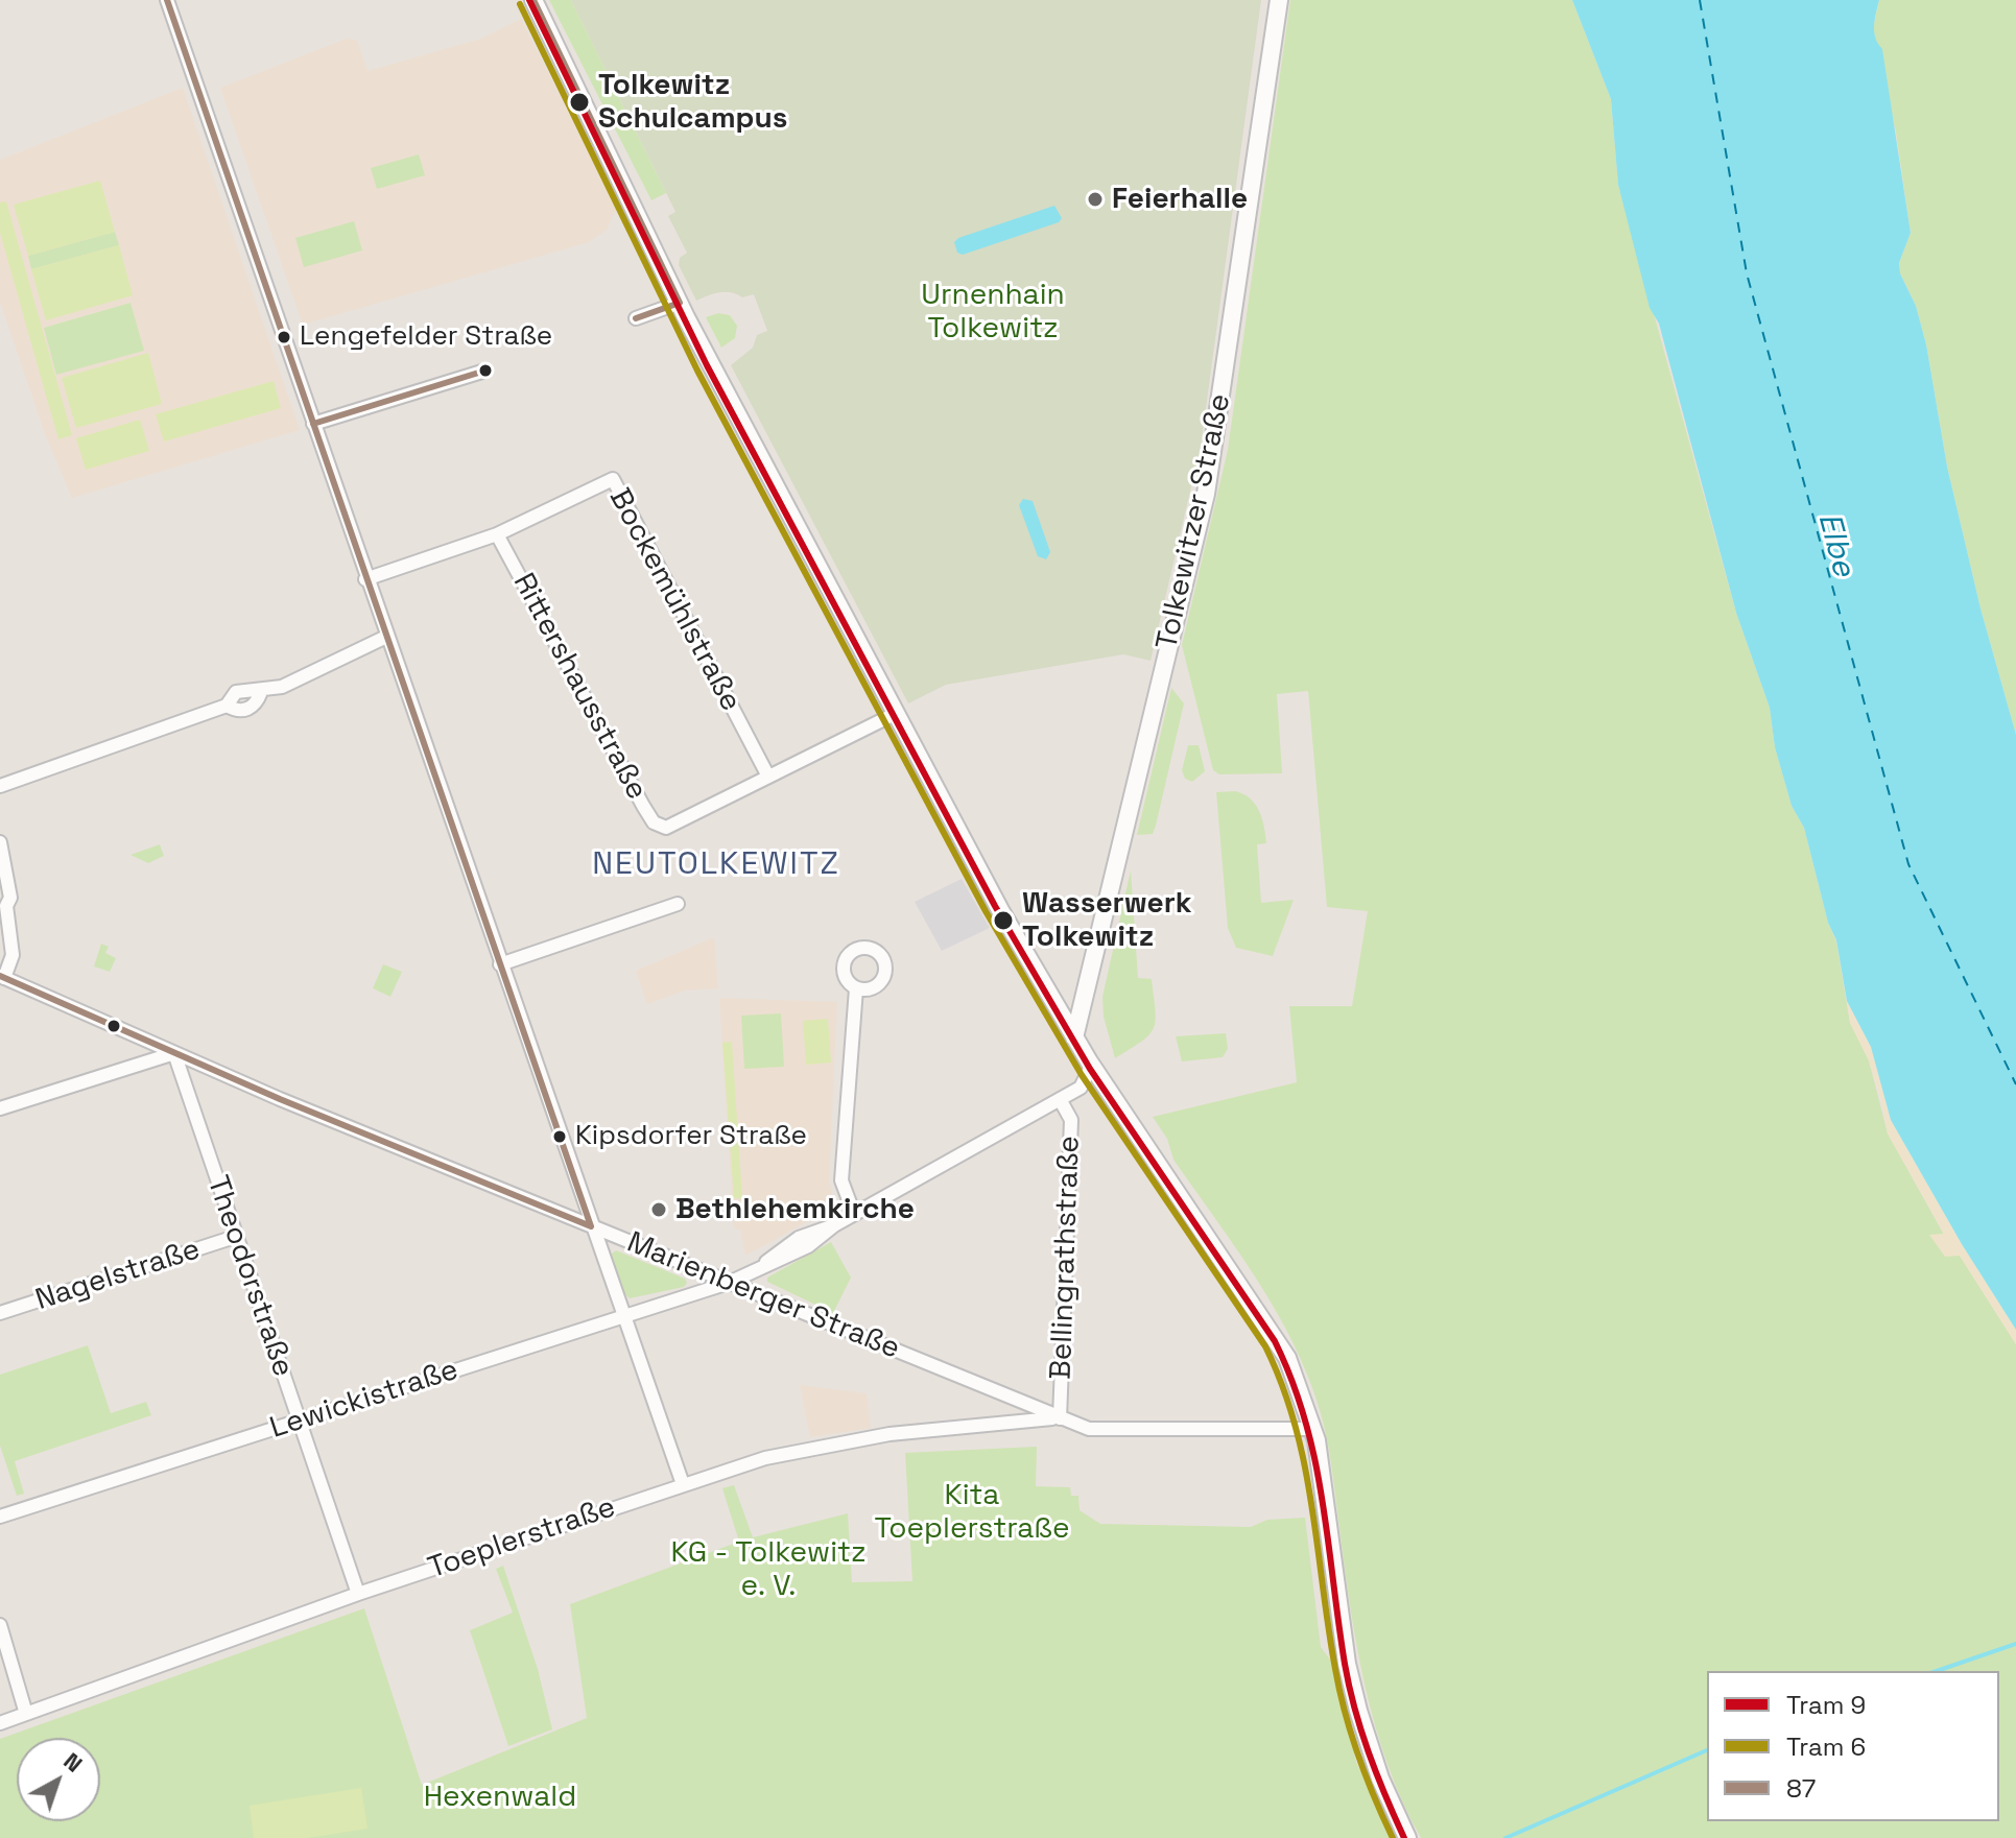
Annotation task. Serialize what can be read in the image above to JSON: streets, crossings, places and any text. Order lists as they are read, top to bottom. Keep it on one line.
{"streets":{"main road":["Tolkewitzer Straße"],"street":["Bockemühlstraße","Rittershausstraße","Bellingrathstraße","Nagelstraße","Theodorstraße","Marienberger Straße","Lewickistraße","Toeplerstraße"]},"crossings":[["Bockemühlstraße","Rittershausstraße"],["Bellingrathstraße","Marienberger Straße"],["Bellingrathstraße","Lewickistraße"],["Bellingrathstraße","Toeplerstraße"],["Nagelstraße","Theodorstraße"],["Theodorstraße","Marienberger Straße"],["Theodorstraße","Lewickistraße"],["Theodorstraße","Toeplerstraße"],["Marienberger Straße","Lewickistraße"],["Marienberger Straße","Toeplerstraße"]],"districts":["NEUTOLKEWITZ"],"water":["Elbe"],"parks":["Urnenhain Tolkewitz","Kita Toeplerstraße","KG - Tolkewitz e. V.","Hexenwald"],"places":["Tolkewitz Schulcampus","Feierhalle","Lengefelder Straße","Wasserwerk Tolkewitz","Kipsdorfer Straße","Bethlehemkirche"],"lines":["tram line 9","transit line 87","tram line 6"],"legend":["Tram 9","Tram 6","87"],"north":"top right"}
